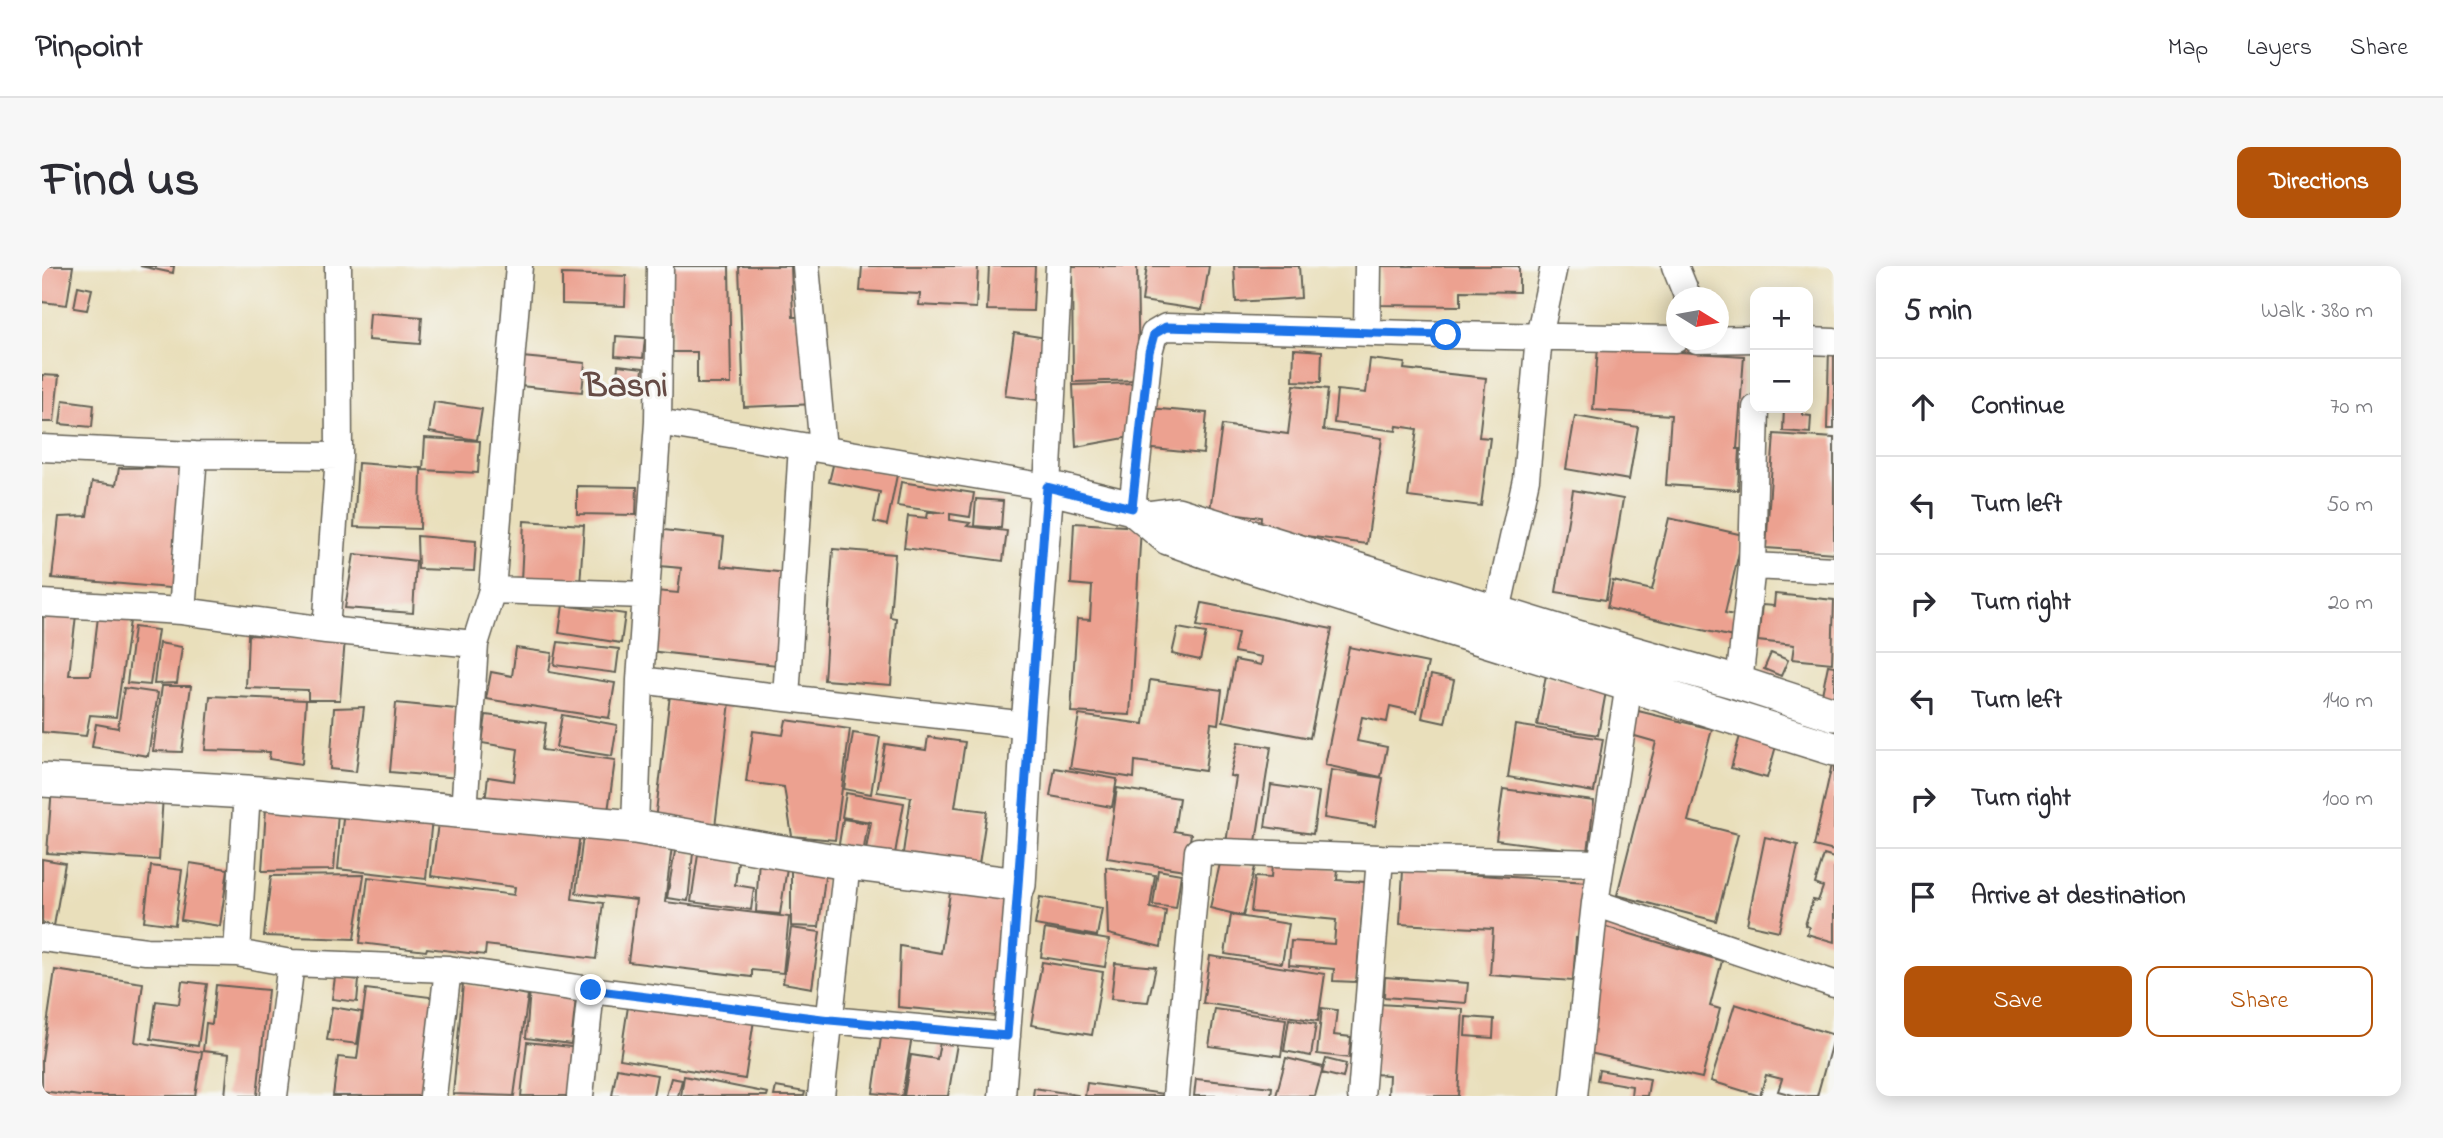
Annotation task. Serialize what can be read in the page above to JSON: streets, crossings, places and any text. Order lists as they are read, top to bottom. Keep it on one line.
{"districts":["Basni"],"north":"right","page":{"header":"Pinpoint","nav":["Map","Layers","Share"],"title":"Find us","buttons":["Directions",["Save","Share"]],"heading":["5 min","Walk · 380 m"],"map_buttons":["+","−"],"list":[["Continue","70 m"],["Turn left","50 m"],["Turn right","20 m"],["Turn left","140 m"],["Turn right","100 m"],"Arrive at destination"]}}
